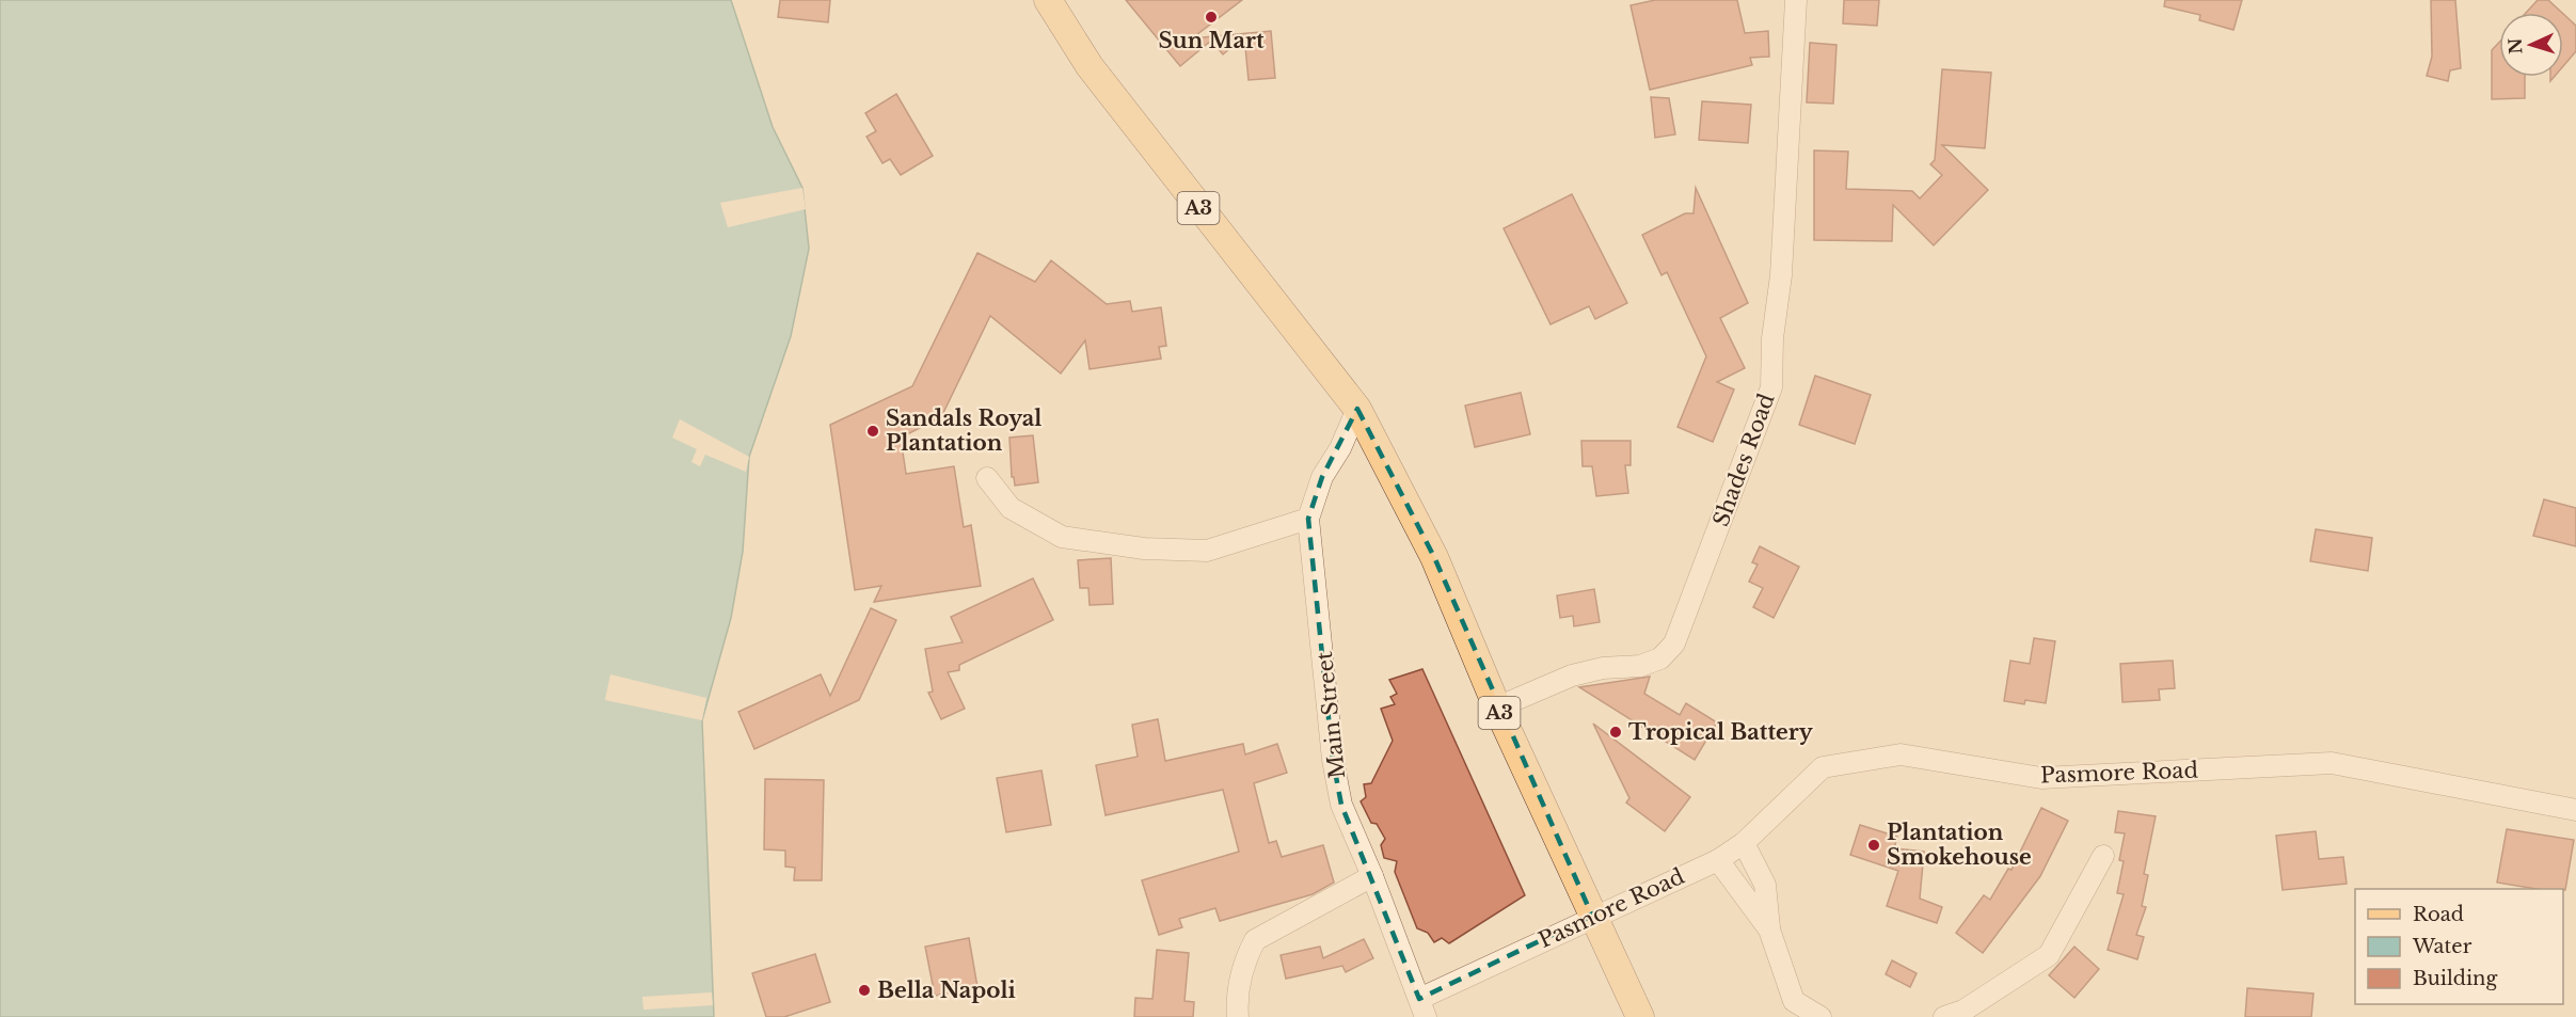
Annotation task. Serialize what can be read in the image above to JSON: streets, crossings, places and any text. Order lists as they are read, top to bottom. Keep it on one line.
{"streets":{"main road":["A3"],"street":["Shades Road","Main Street","Pasmore Road"]},"crossings":[["A3","Shades Road"],["A3","Main Street"],["A3","Pasmore Road"],["Main Street","Pasmore Road"]],"places":["Sun Mart","Sandals Royal Plantation","Tropical Battery","Plantation Smokehouse","Bella Napoli"],"legend":["Road","Water","Building"],"north":"left"}
